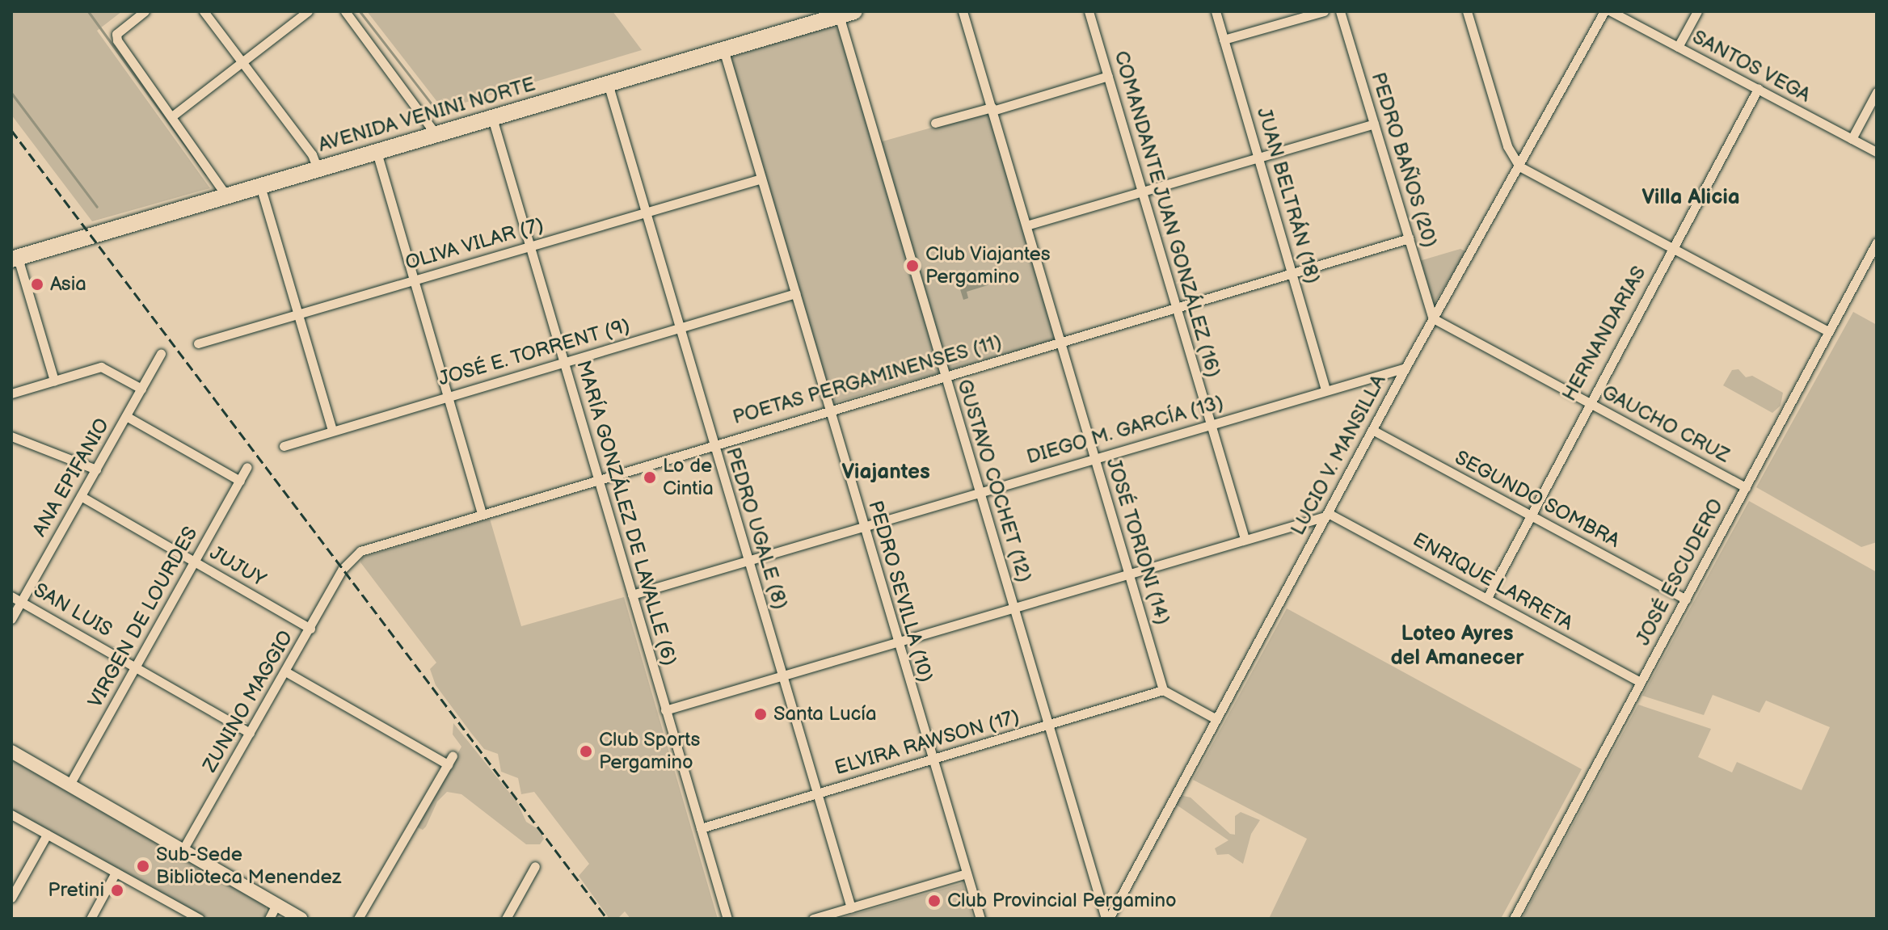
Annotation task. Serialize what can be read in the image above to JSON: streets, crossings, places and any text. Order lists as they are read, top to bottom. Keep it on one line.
{"streets":{"highway":["AVENIDA VENINI NORTE"],"street":["SANTOS VEGA","PEDRO BAÑOS (20)","JUAN BELTRÁN (18)","COMANDANTE JUAN GONZÁLEZ (16)","OLIVA VILAR (7)","HERNANDARIAS","JOSÉ E. TORRENT (9)","POETAS PERGAMINENSES (11)","GAUCHO CRUZ","DIEGO M. GARCÍA (13)","LUCIO V. MANSILLA","ANA EPIFANIO","GUSTAVO COCHET (12)","SEGUNDO SOMBRA","MARÍA GONZÁLEZ DE LAVALLE (6)","PEDRO UGALE (8)","JOSÉ TORIONI (14)","JUJUY","JOSÉ ESCUDERO","ENRIQUE LARRETA","PEDRO SEVILLA (10)","SAN LUIS","VIRGEN DE LOURDES","ZUNINO MAGGIO","ELVIRA RAWSON (17)"]},"crossings":[["SANTOS VEGA","HERNANDARIAS"],["AVENIDA VENINI NORTE","GUSTAVO COCHET (12)"],["AVENIDA VENINI NORTE","MARÍA GONZÁLEZ DE LAVALLE (6)"],["AVENIDA VENINI NORTE","PEDRO UGALE (8)"],["AVENIDA VENINI NORTE","PEDRO SEVILLA (10)"],["PEDRO BAÑOS (20)","POETAS PERGAMINENSES (11)"],["PEDRO BAÑOS (20)","GAUCHO CRUZ"],["PEDRO BAÑOS (20)","LUCIO V. MANSILLA"],["JUAN BELTRÁN (18)","POETAS PERGAMINENSES (11)"],["JUAN BELTRÁN (18)","DIEGO M. GARCÍA (13)"],["COMANDANTE JUAN GONZÁLEZ (16)","POETAS PERGAMINENSES (11)"],["COMANDANTE JUAN GONZÁLEZ (16)","DIEGO M. GARCÍA (13)"],["OLIVA VILAR (7)","MARÍA GONZÁLEZ DE LAVALLE (6)"],["OLIVA VILAR (7)","PEDRO UGALE (8)"],["OLIVA VILAR (7)","PEDRO SEVILLA (10)"],["HERNANDARIAS","GAUCHO CRUZ"],["HERNANDARIAS","SEGUNDO SOMBRA"],["HERNANDARIAS","ENRIQUE LARRETA"],["JOSÉ E. TORRENT (9)","MARÍA GONZÁLEZ DE LAVALLE (6)"],["JOSÉ E. TORRENT (9)","PEDRO UGALE (8)"],["JOSÉ E. TORRENT (9)","PEDRO SEVILLA (10)"],["POETAS PERGAMINENSES (11)","GUSTAVO COCHET (12)"],["POETAS PERGAMINENSES (11)","MARÍA GONZÁLEZ DE LAVALLE (6)"],["POETAS PERGAMINENSES (11)","PEDRO UGALE (8)"],["POETAS PERGAMINENSES (11)","JOSÉ TORIONI (14)"],["POETAS PERGAMINENSES (11)","PEDRO SEVILLA (10)"],["POETAS PERGAMINENSES (11)","ZUNINO MAGGIO"],["GAUCHO CRUZ","LUCIO V. MANSILLA"],["GAUCHO CRUZ","JOSÉ ESCUDERO"],["DIEGO M. GARCÍA (13)","LUCIO V. MANSILLA"],["DIEGO M. GARCÍA (13)","GUSTAVO COCHET (12)"],["DIEGO M. GARCÍA (13)","MARÍA GONZÁLEZ DE LAVALLE (6)"],["DIEGO M. GARCÍA (13)","PEDRO UGALE (8)"],["DIEGO M. GARCÍA (13)","JOSÉ TORIONI (14)"],["DIEGO M. GARCÍA (13)","PEDRO SEVILLA (10)"],["LUCIO V. MANSILLA","GUSTAVO COCHET (12)"],["LUCIO V. MANSILLA","SEGUNDO SOMBRA"],["LUCIO V. MANSILLA","ENRIQUE LARRETA"],["ANA EPIFANIO","JUJUY"],["ANA EPIFANIO","SAN LUIS"],["GUSTAVO COCHET (12)","ELVIRA RAWSON (17)"],["SEGUNDO SOMBRA","JOSÉ ESCUDERO"],["MARÍA GONZÁLEZ DE LAVALLE (6)","ELVIRA RAWSON (17)"],["PEDRO UGALE (8)","ELVIRA RAWSON (17)"],["JOSÉ TORIONI (14)","ELVIRA RAWSON (17)"],["JUJUY","VIRGEN DE LOURDES"],["JUJUY","ZUNINO MAGGIO"],["JOSÉ ESCUDERO","ENRIQUE LARRETA"],["PEDRO SEVILLA (10)","ELVIRA RAWSON (17)"],["SAN LUIS","VIRGEN DE LOURDES"],["SAN LUIS","ZUNINO MAGGIO"]],"districts":["Villa Alicia","Viajantes","Loteo Ayres del Amanecer"],"places":["Club Viajantes Pergamino","Asia","Lo de Cintia","Santa Lucía","Club Sports Pergamino","Sub-Sede Biblioteca Menendez","Pretini","Club Provincial Pergamino"]}
